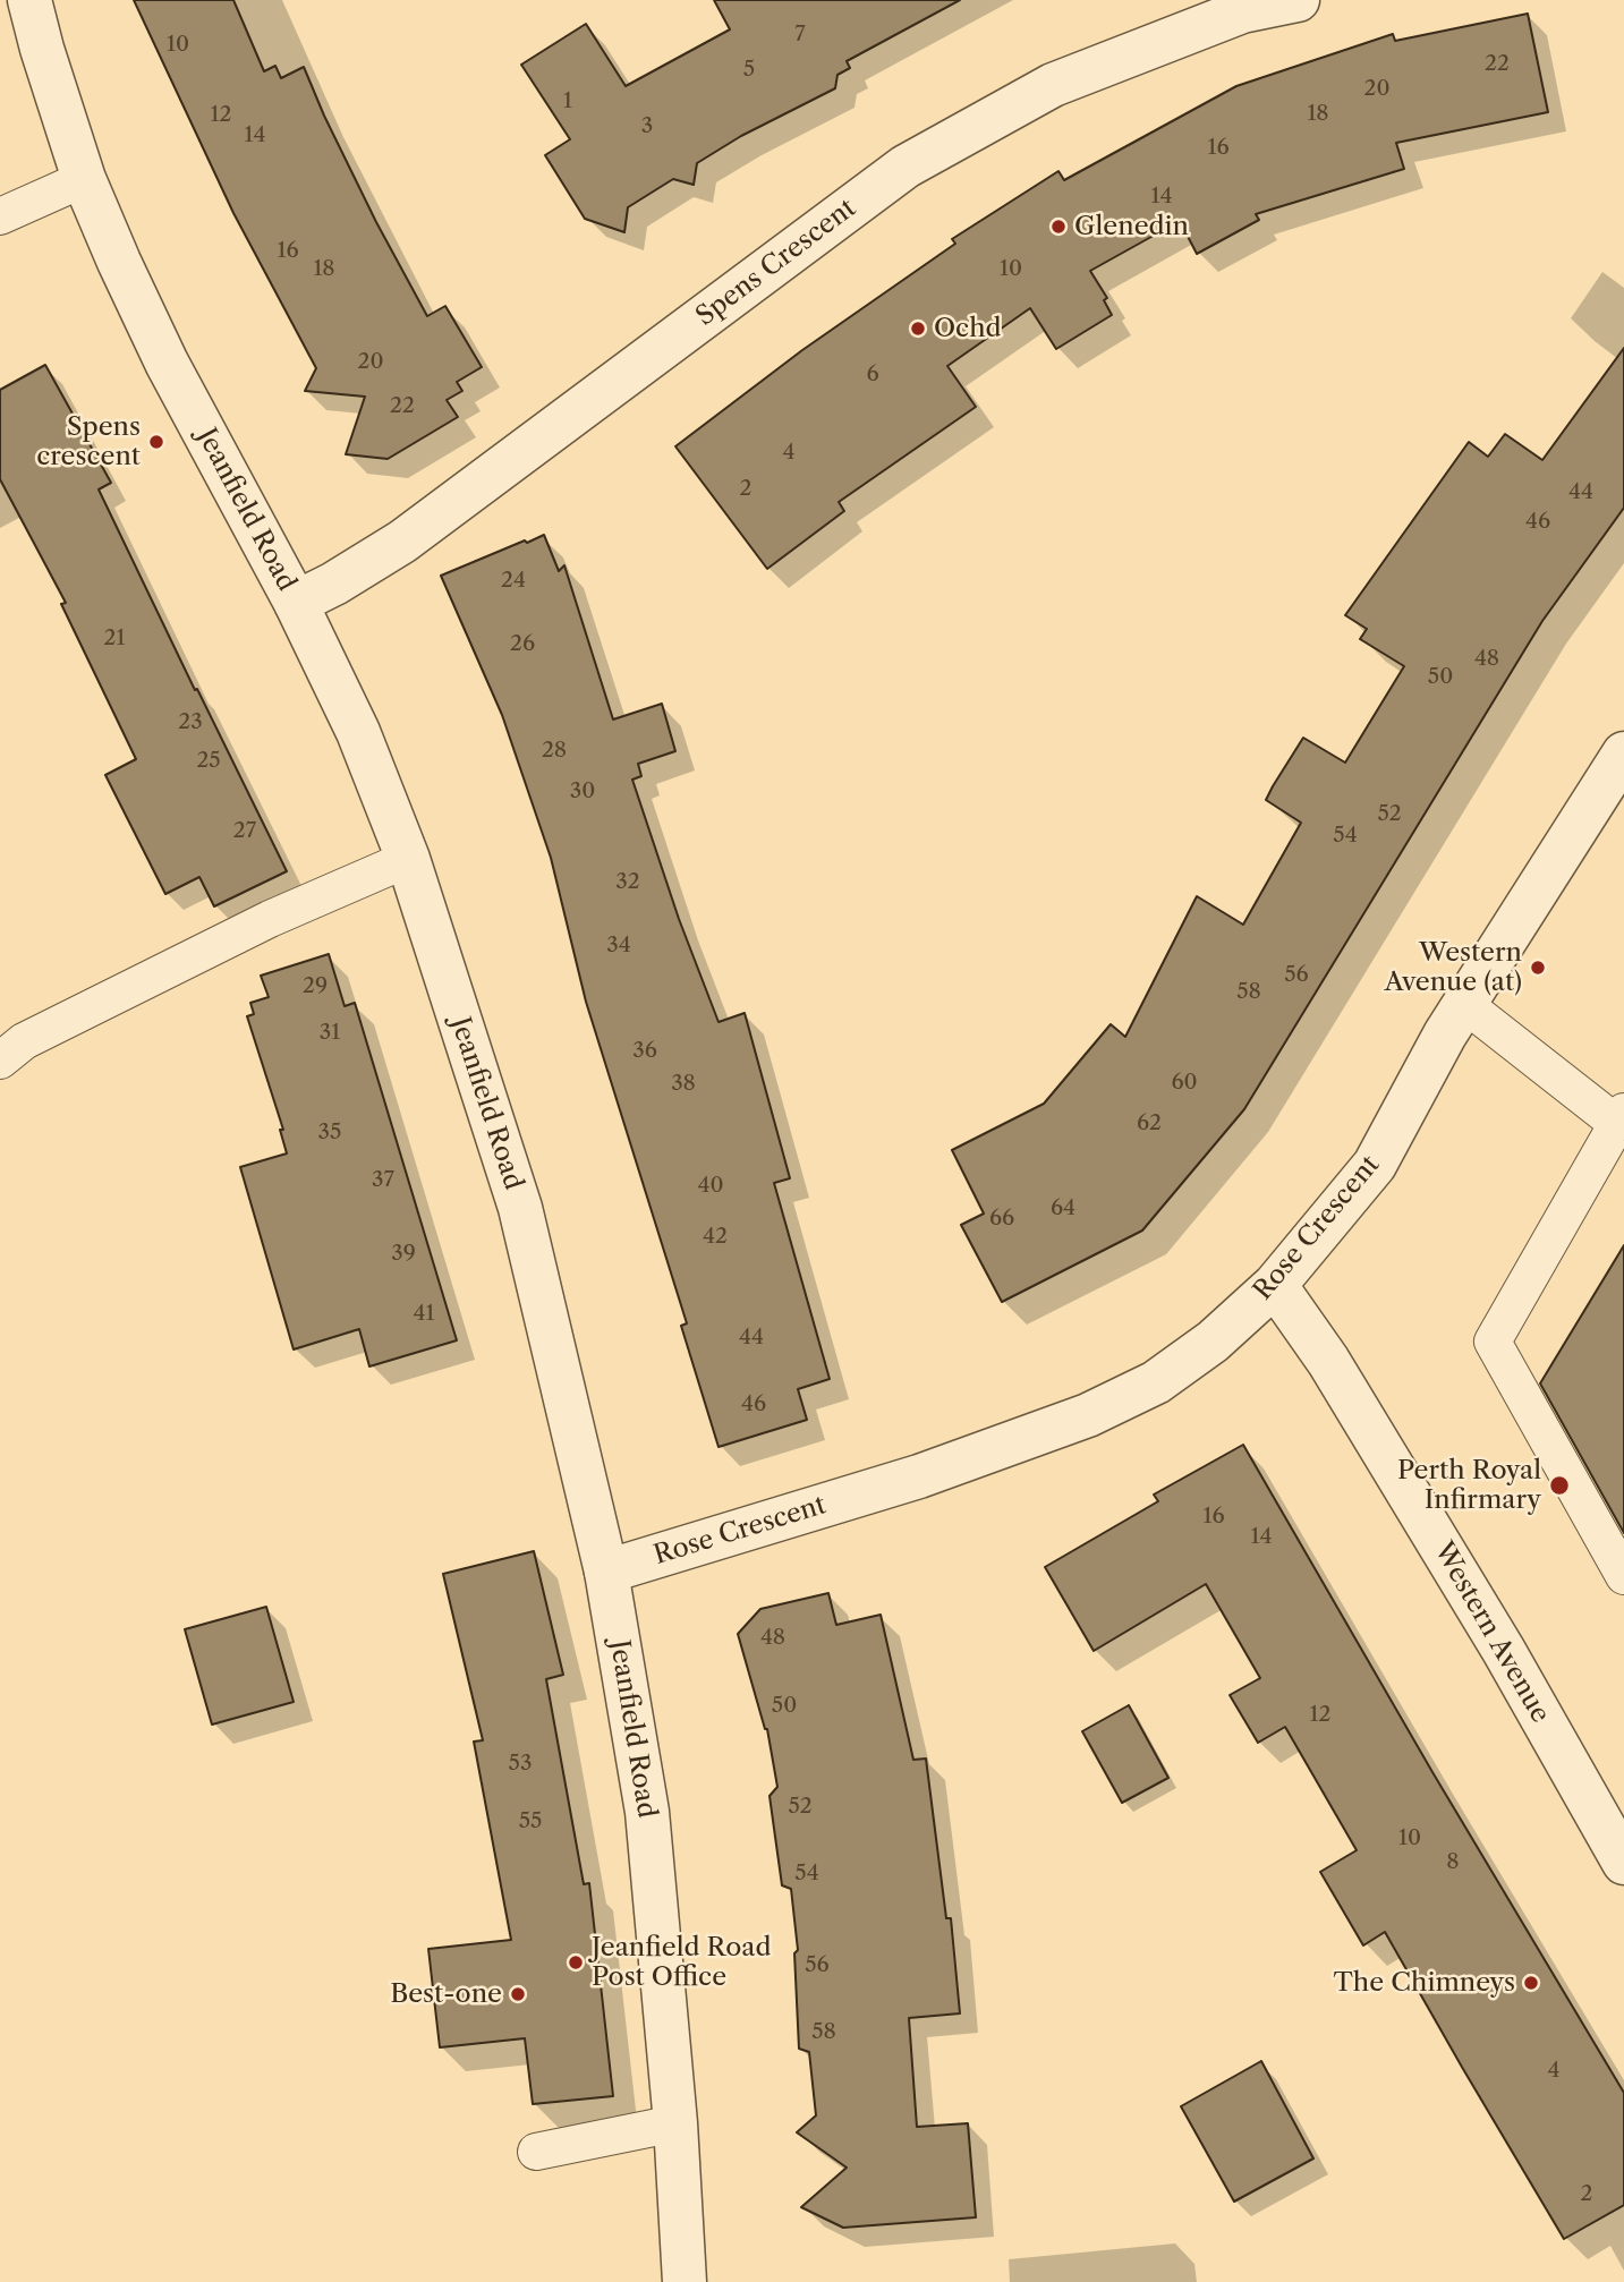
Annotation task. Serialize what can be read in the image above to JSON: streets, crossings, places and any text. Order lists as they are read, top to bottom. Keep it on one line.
{"streets":{"street":["Spens Crescent","Jeanfield Road","Rose Crescent","Western Avenue"]},"crossings":[["Spens Crescent","Jeanfield Road"],["Jeanfield Road","Rose Crescent"],["Rose Crescent","Western Avenue"]],"places":["Glenedin","Ochd","Spens crescent","Western Avenue (at)","Perth Royal Infirmary","Jeanfield Road Post Office","The Chimneys","Best-one"],"house_numbers":["7","10","22","5","20","1","18","12","3","14","16","14","16","18","10","20","6","22","4","2","44","46","24","21","26","48","50","23","28","25","30","52","27","54","32","34","56","29","58","31","36","60","38","62","35","37","40","64","66","42","39","41","44","46","16","14","48","50","12","53","52","55","10","8","54","56","58","4","2"]}
